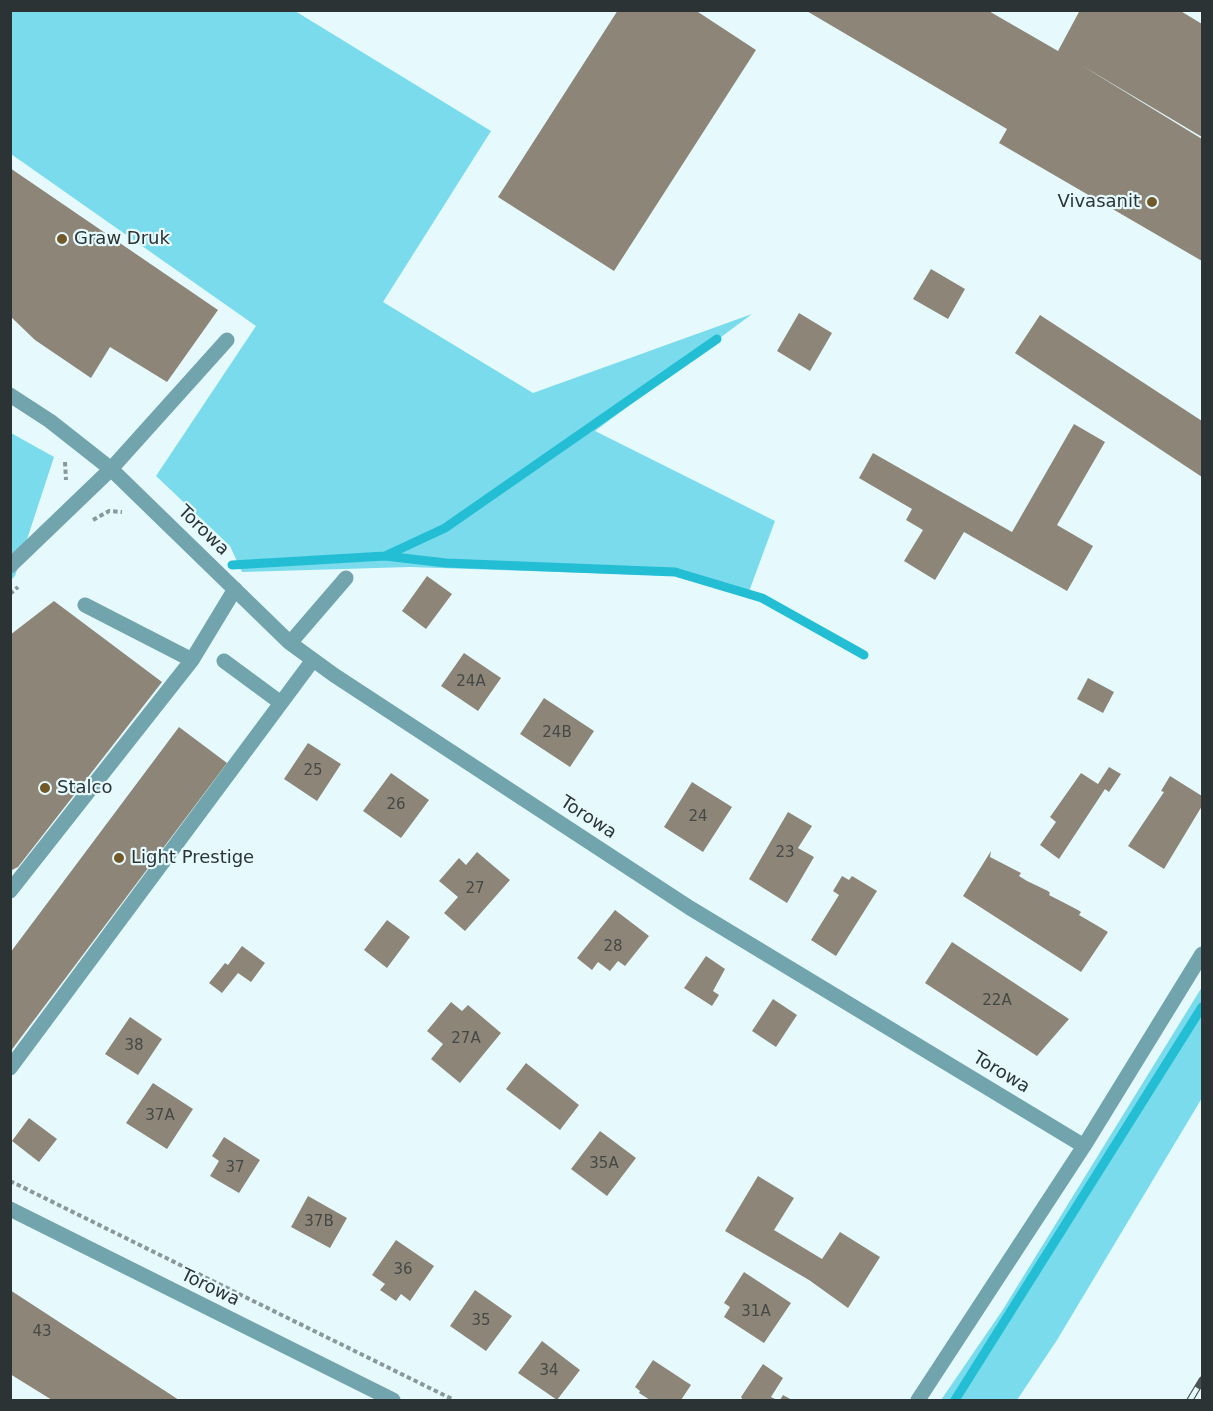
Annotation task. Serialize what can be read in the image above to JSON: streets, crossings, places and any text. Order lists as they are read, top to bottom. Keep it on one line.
{"streets":{"street":["Torowa"]},"places":["Vivasanit","Graw Druk","Stalco","Light Prestige"],"house_numbers":["24A","24B","25","26","24","23","27","28","22A","27A","38","37A","35A","37","37B","36","31A","35","43","34"]}
